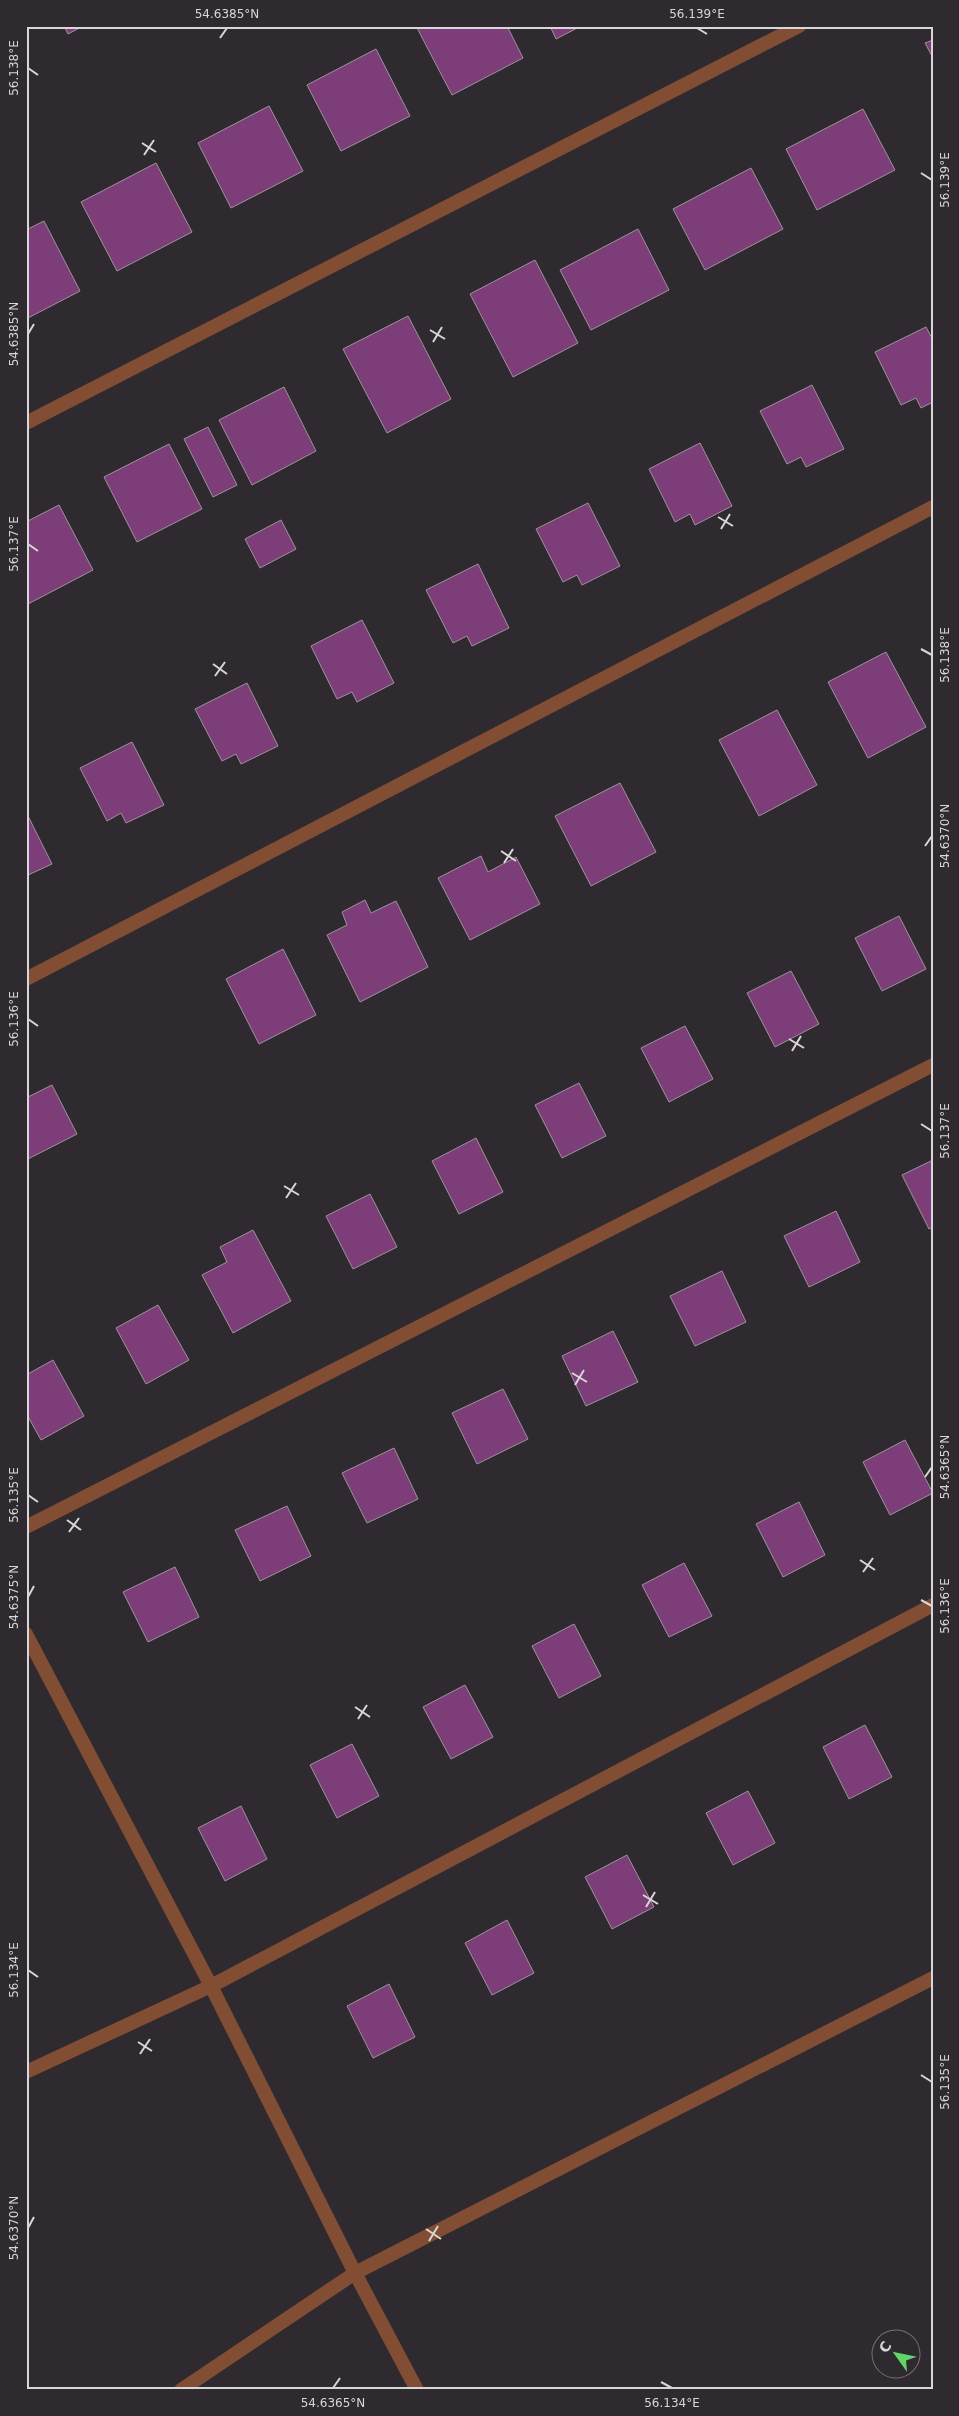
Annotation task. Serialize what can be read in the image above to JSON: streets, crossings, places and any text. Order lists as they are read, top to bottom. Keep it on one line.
{"north":"top left","coordinates":["54.6385°N","56.139°E","56.138°E","56.137°E","54.6370°N","56.136°E","54.6365°N","56.135°E","54.6375°N","56.134°E"]}
